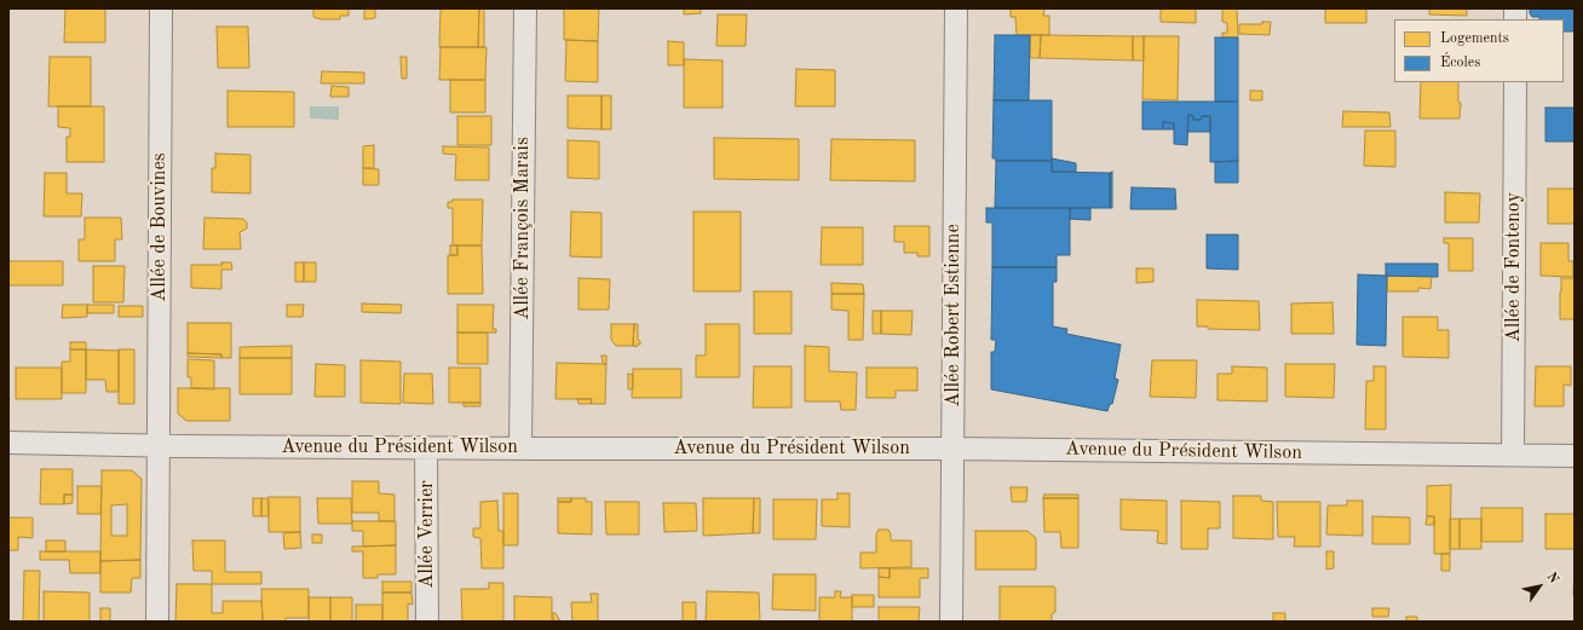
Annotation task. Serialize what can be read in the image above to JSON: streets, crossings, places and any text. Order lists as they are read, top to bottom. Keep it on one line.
{"streets":{"street":["Allée de Bouvines","Allée François Marais","Allée de Fontenoy","Allée Robert Estienne","Avenue du Président Wilson","Allée Verrier"]},"crossings":[["Allée de Bouvines","Avenue du Président Wilson"],["Allée François Marais","Avenue du Président Wilson"],["Allée de Fontenoy","Avenue du Président Wilson"],["Allée Robert Estienne","Avenue du Président Wilson"],["Avenue du Président Wilson","Allée Verrier"]],"legend":["Logements","Écoles"],"north":"top right"}
